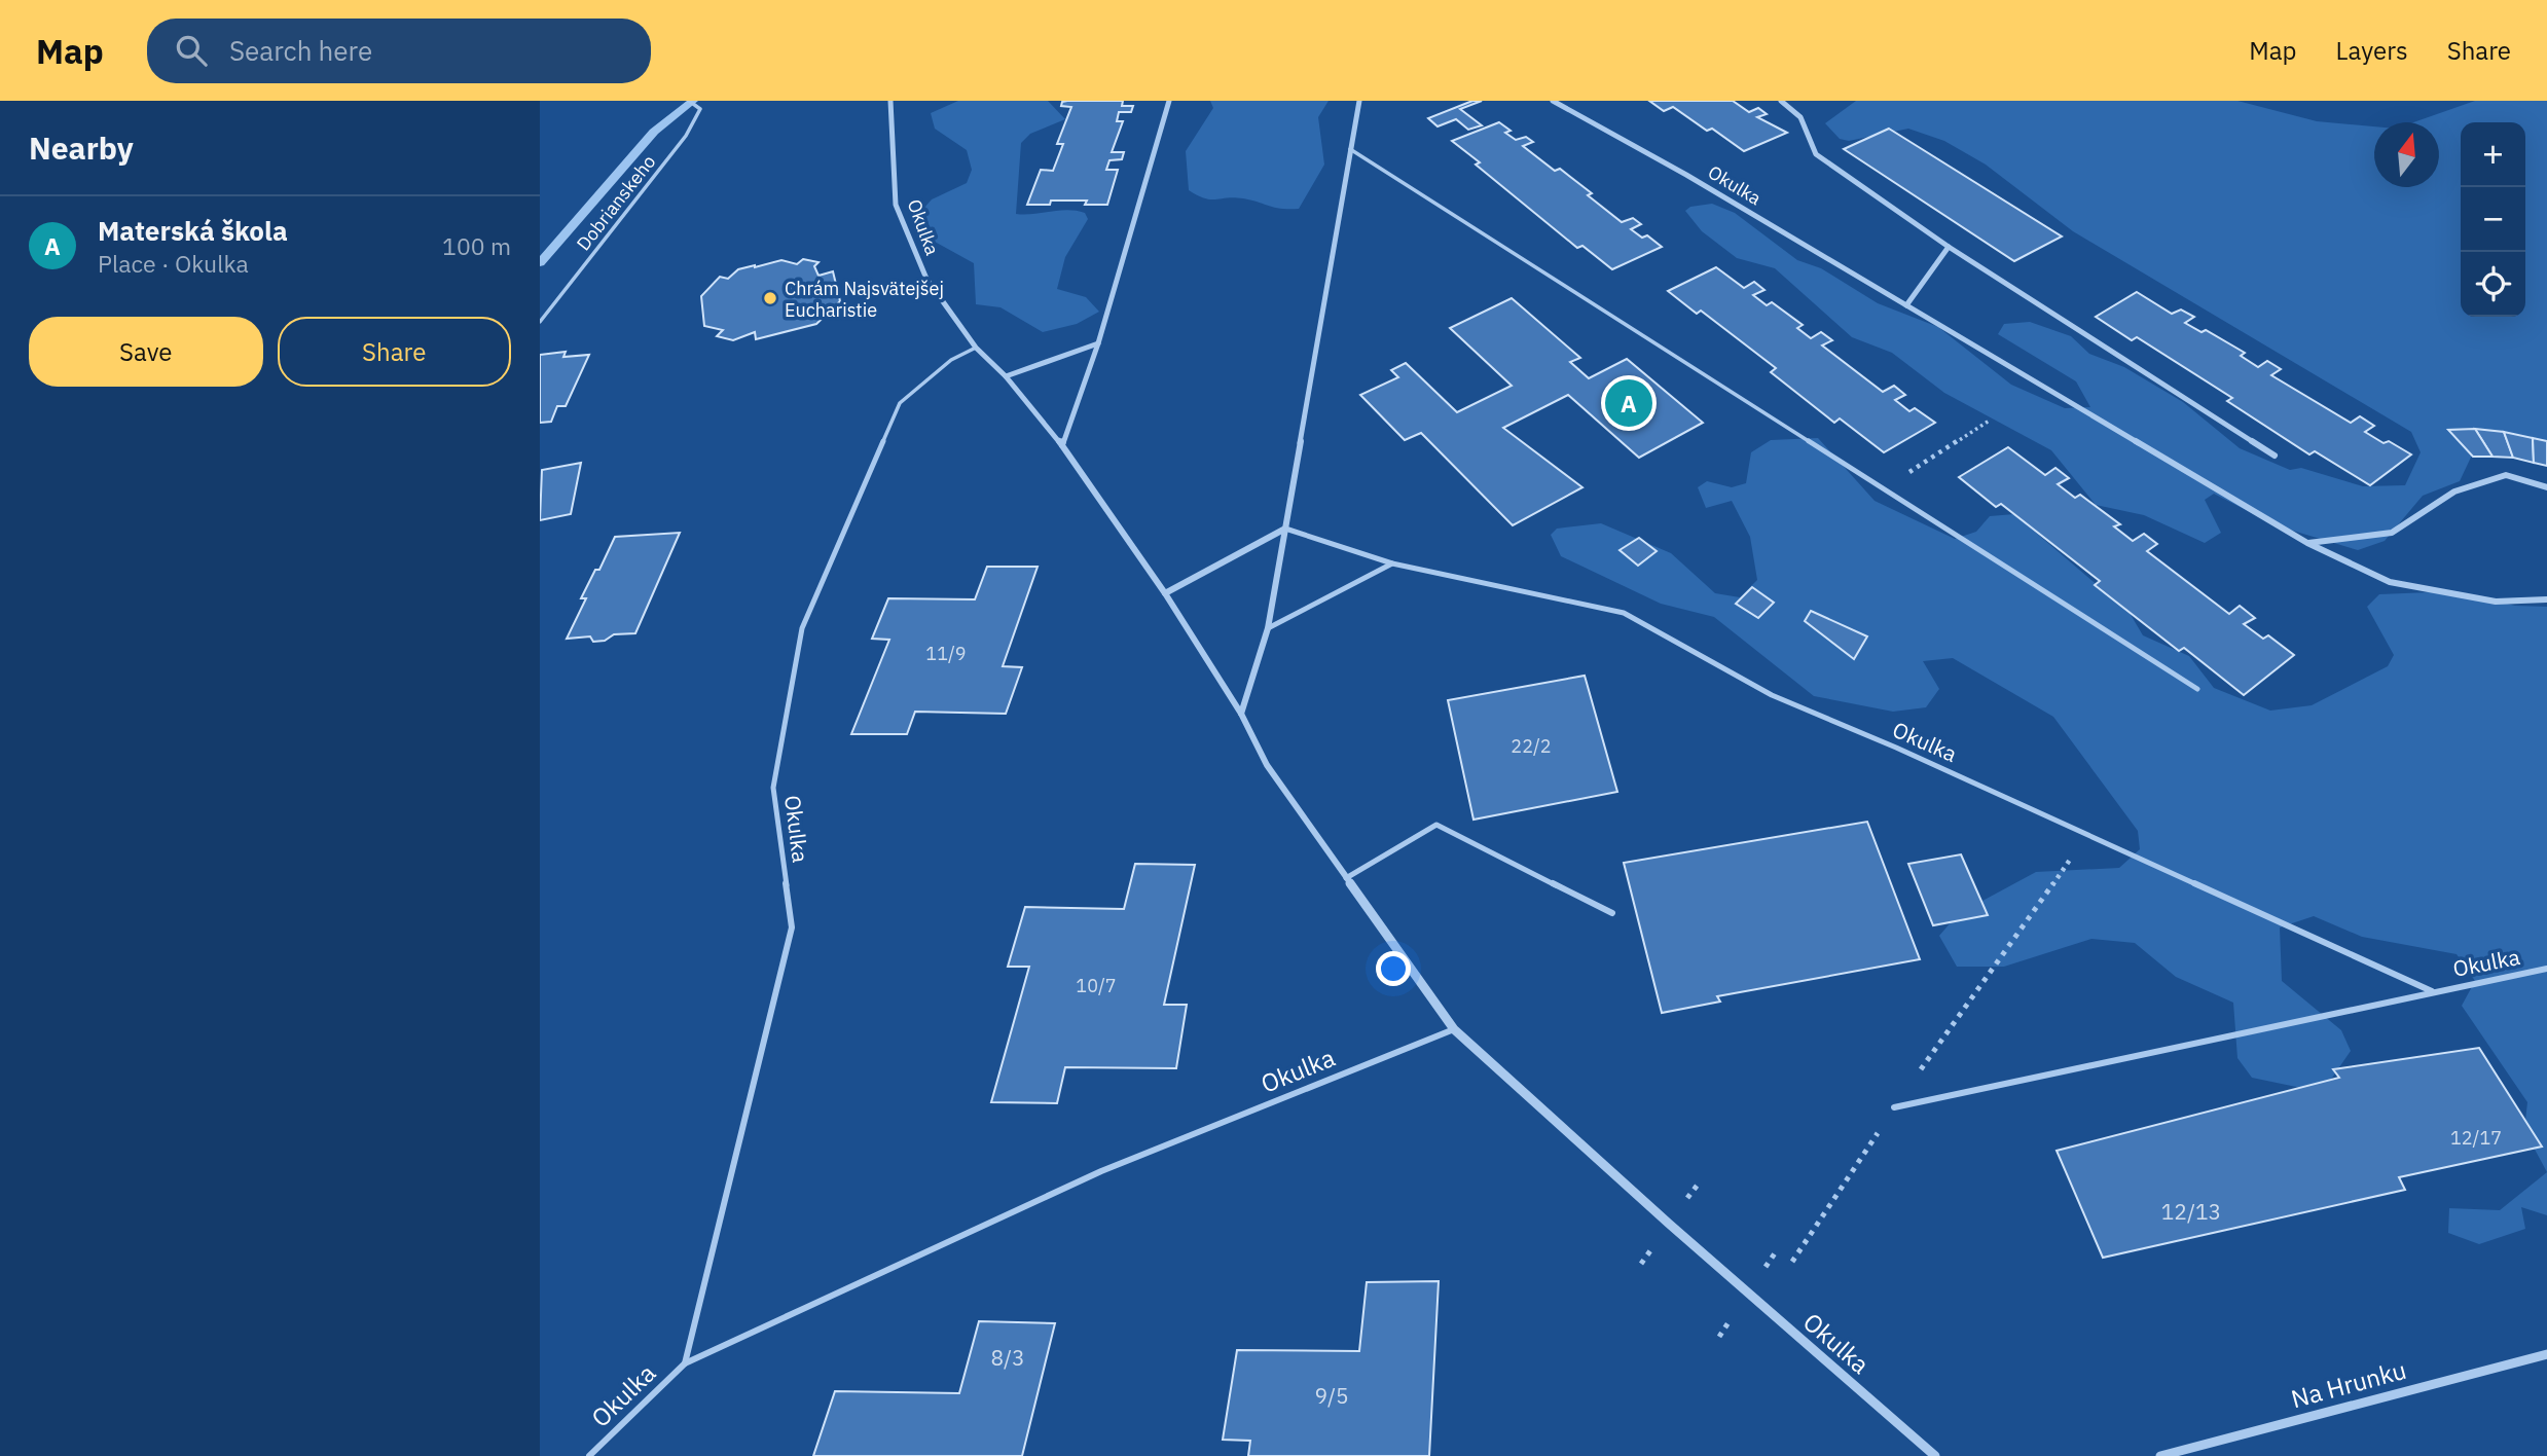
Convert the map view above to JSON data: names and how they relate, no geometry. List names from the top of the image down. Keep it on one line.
{"streets":{"street":["Okulka","Na Hrunku"],"lane":["Dobrianskeho"]},"places":["Chrám Najsvätejšej Eucharistie"],"house_numbers":["11/9","22/2","10/7","12/17","12/13","8/3","9/5"],"north":"top","page":{"header":"Map","search":"Search here","nav":["Map","Layers","Share"],"heading":"Nearby","map_buttons":["+","−"],"list":[{"mark":"A","name":"Materská škola","note":"Place · Okulka","value":"100 m"}],"buttons":["Save","Share"],"pins":"A"}}
